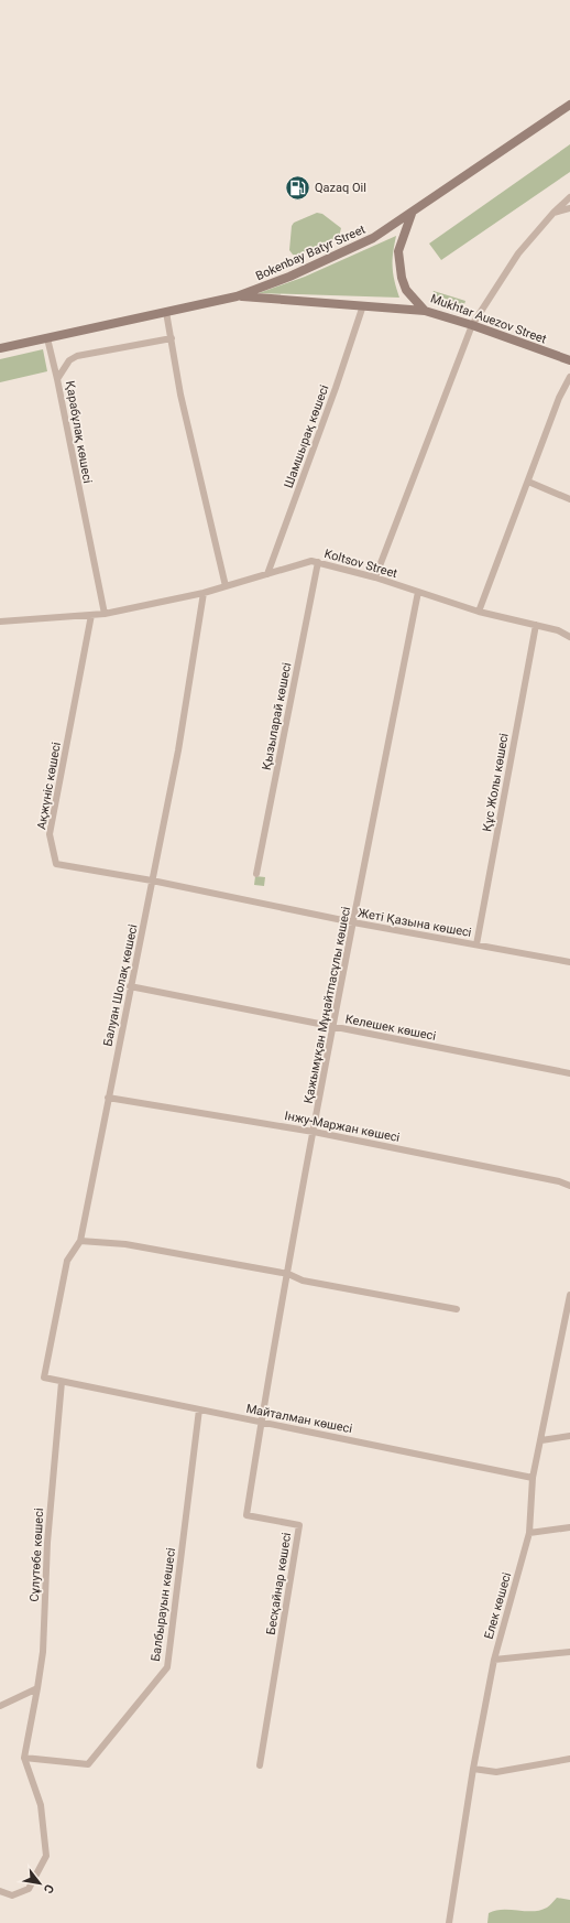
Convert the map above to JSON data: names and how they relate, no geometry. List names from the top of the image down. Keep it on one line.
{"streets":{"main road":["Bokenbay Batyr Street","Mukhtar Auezov Street"],"street":["Қарабұлақ көшесі","Шамшырақ көшесі","Koltsov Street","Қызыларай көшесі","Құс Жолы көшесі","Ақжүніс көшесі","Жеті Қазына көшесі","Балуан Шолақ көшесі","Қажымұқан Мұңайтпасұлы көшесі","Келешек көшесі","Інжу-Маржан көшесі","Майталман көшесі","Сұлутөбе көшесі","Бесқайнар көшесі","Балбырауын көшесі","Елек көшесі"]},"crossings":[["Bokenbay Batyr Street","Mukhtar Auezov Street"],["Қарабұлақ көшесі","Koltsov Street"],["Шамшырақ көшесі","Koltsov Street"],["Koltsov Street","Қызыларай көшесі"],["Koltsov Street","Құс Жолы көшесі"],["Koltsov Street","Ақжүніс көшесі"],["Koltsov Street","Балуан Шолақ көшесі"],["Koltsov Street","Қажымұқан Мұңайтпасұлы көшесі"],["Құс Жолы көшесі","Жеті Қазына көшесі"],["Ақжүніс көшесі","Жеті Қазына көшесі"],["Ақжүніс көшесі","Балуан Шолақ көшесі"],["Жеті Қазына көшесі","Балуан Шолақ көшесі"],["Жеті Қазына көшесі","Қажымұқан Мұңайтпасұлы көшесі"],["Балуан Шолақ көшесі","Келешек көшесі"],["Балуан Шолақ көшесі","Інжу-Маржан көшесі"],["Балуан Шолақ көшесі","Майталман көшесі"],["Қажымұқан Мұңайтпасұлы көшесі","Келешек көшесі"],["Қажымұқан Мұңайтпасұлы көшесі","Інжу-Маржан көшесі"],["Қажымұқан Мұңайтпасұлы көшесі","Майталман көшесі"],["Қажымұқан Мұңайтпасұлы көшесі","Бесқайнар көшесі"],["Майталман көшесі","Сұлутөбе көшесі"],["Майталман көшесі","Бесқайнар көшесі"],["Майталман көшесі","Балбырауын көшесі"],["Майталман көшесі","Елек көшесі"],["Сұлутөбе көшесі","Балбырауын көшесі"]],"places":{"fuel station":["Qazaq Oil"]},"north":"bottom right"}
